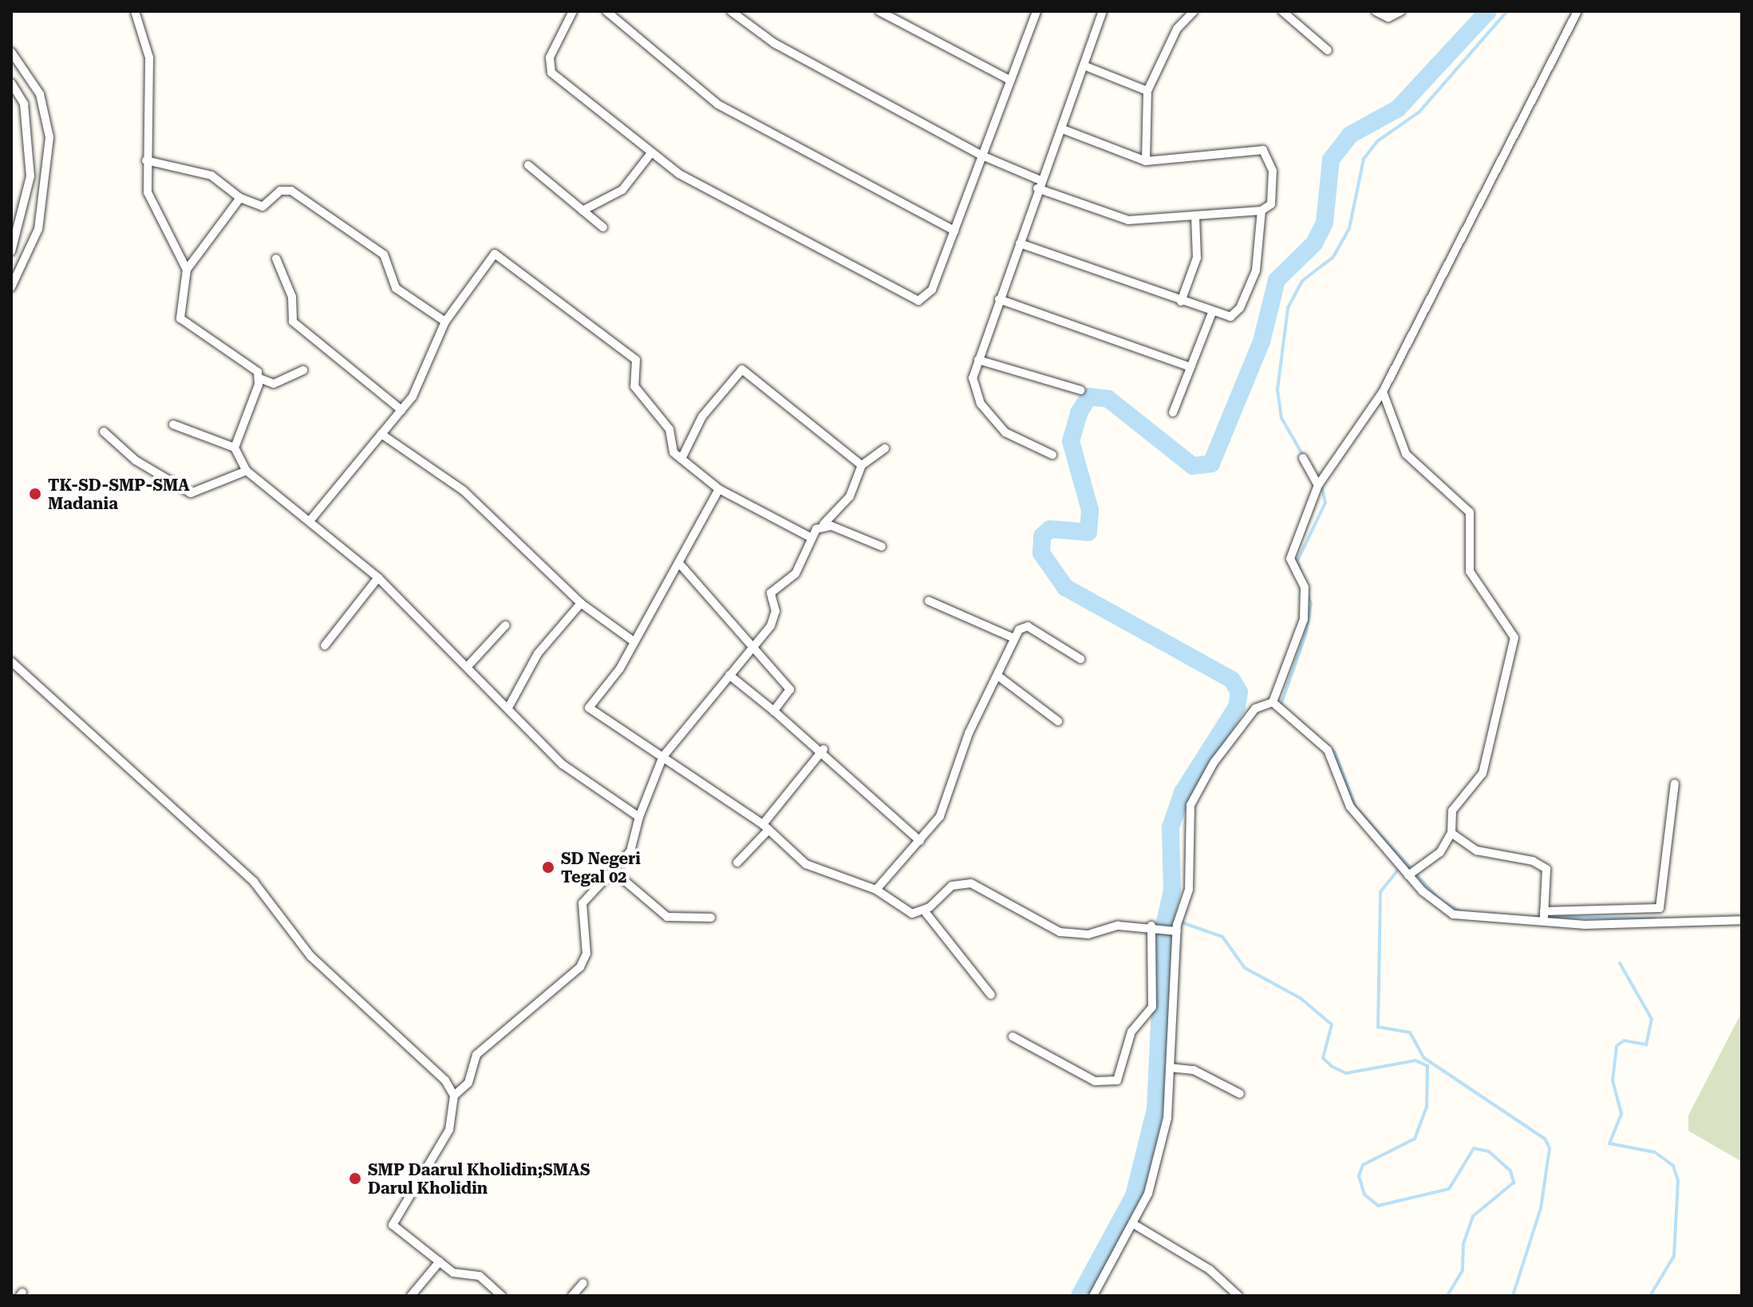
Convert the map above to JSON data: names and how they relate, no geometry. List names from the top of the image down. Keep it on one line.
{"places":["TK-SD-SMP-SMA Madania","SD Negeri Tegal 02","SMP Daarul Kholidin;SMAS Darul Kholidin"]}
